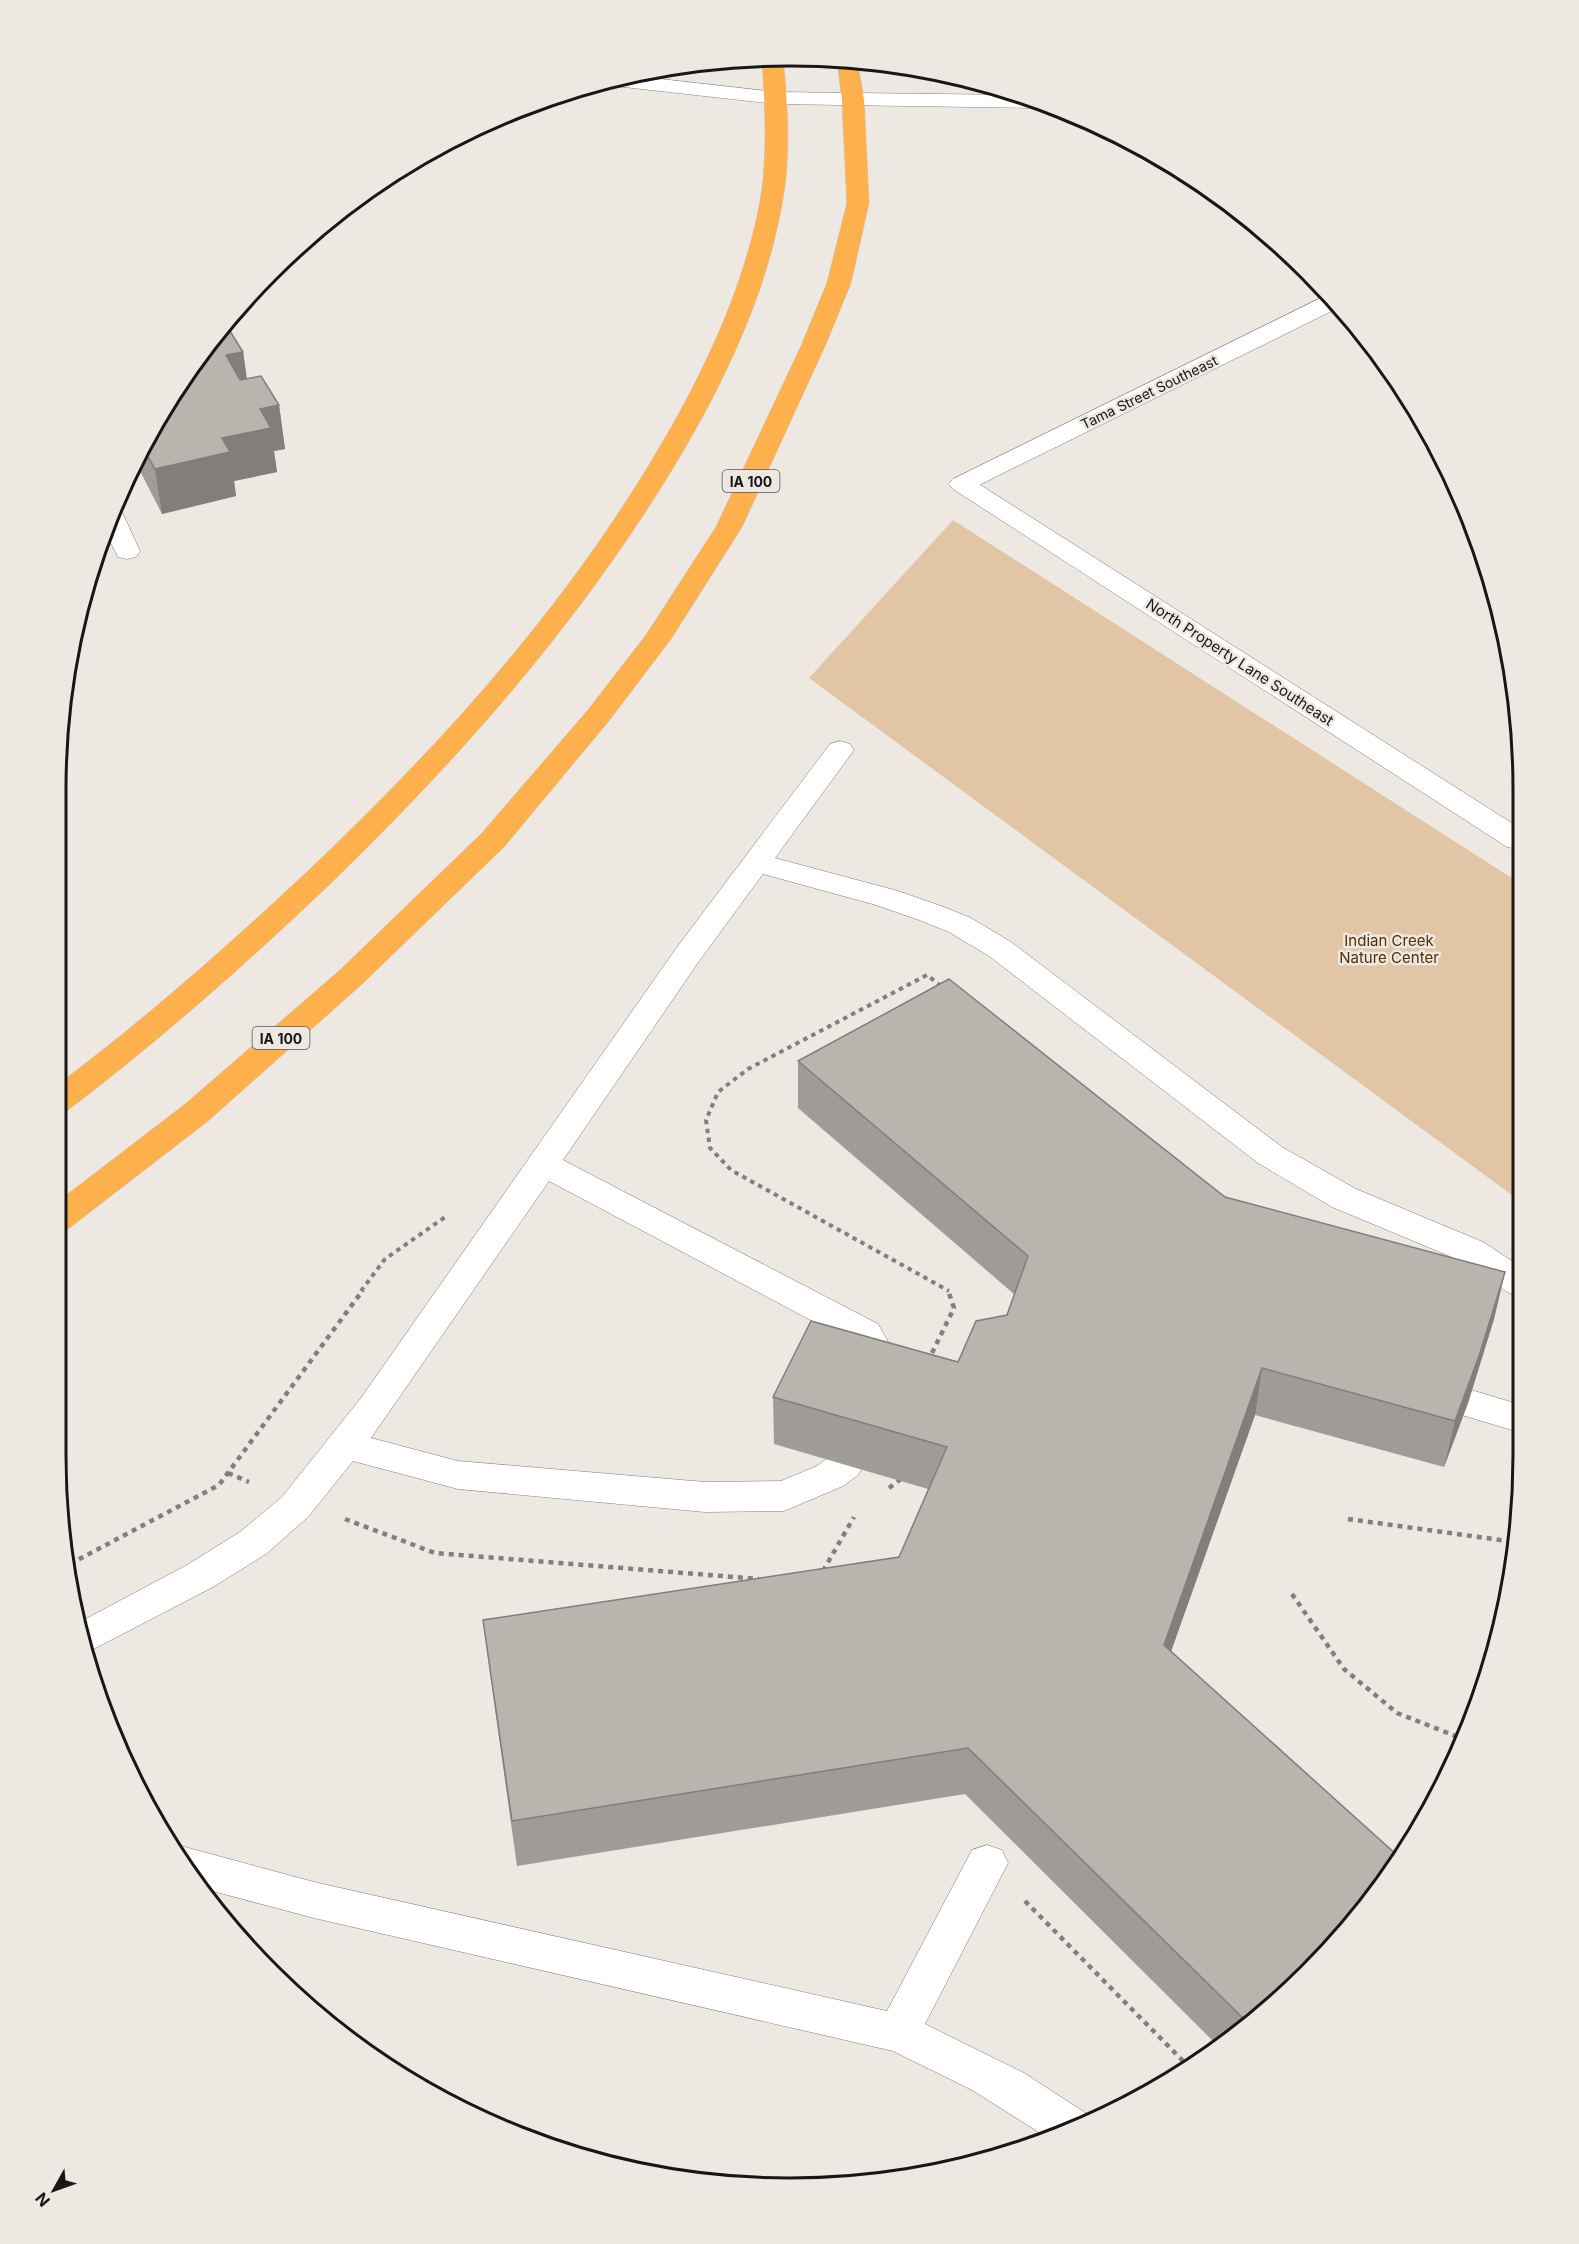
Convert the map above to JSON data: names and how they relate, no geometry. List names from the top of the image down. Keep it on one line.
{"streets":{"highway":["IA 100"],"street":["Tama Street Southeast","North Property Lane Southeast"]},"crossings":[["Tama Street Southeast","North Property Lane Southeast"]],"parks":["Indian Creek Nature Center"],"north":"bottom left"}
